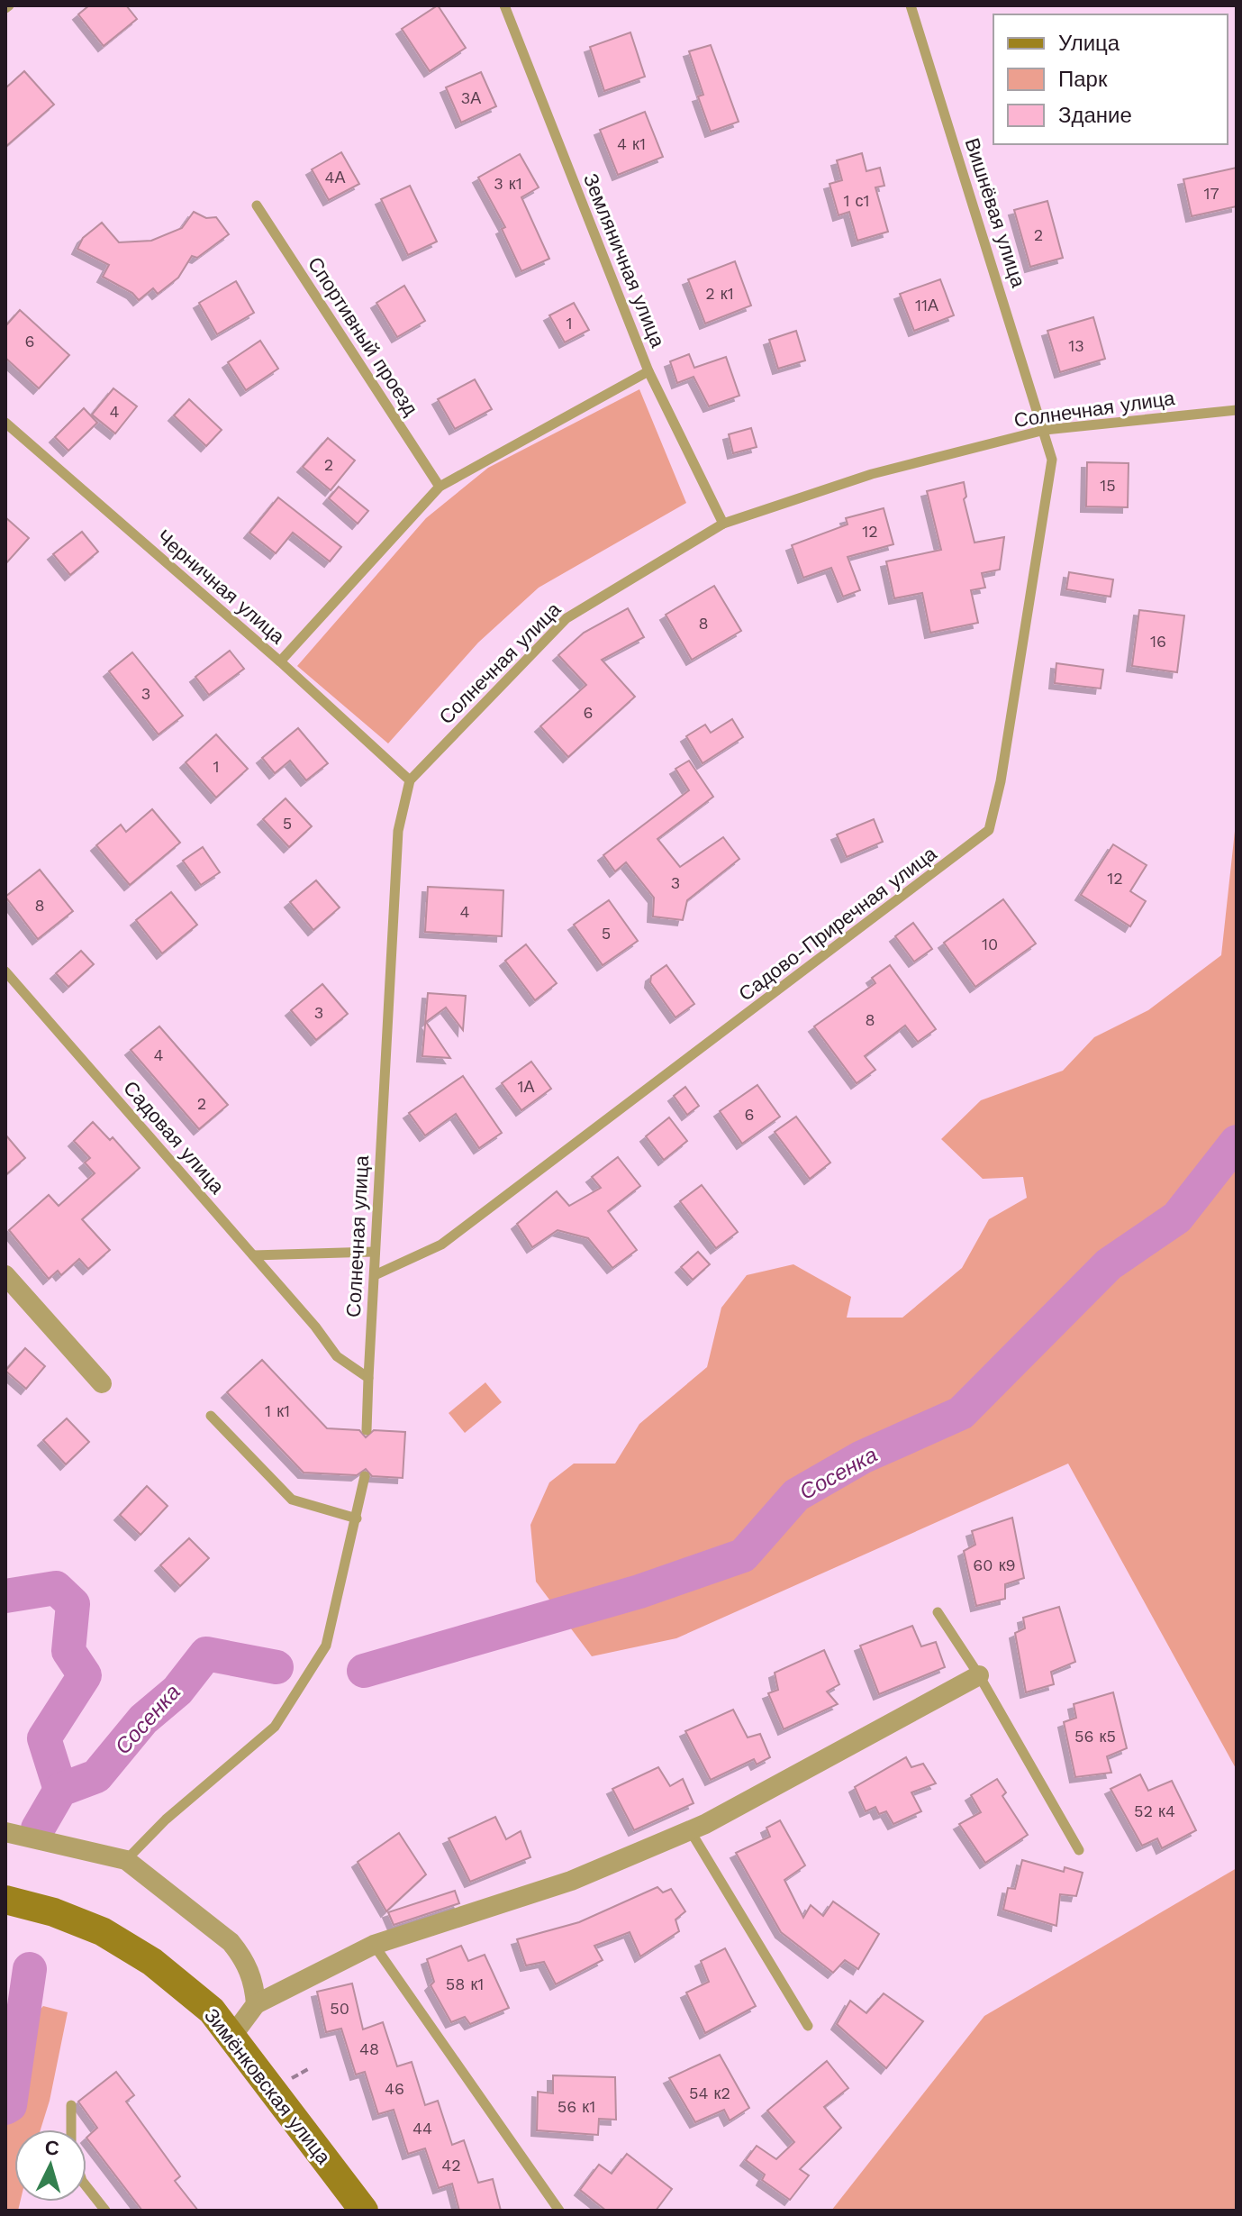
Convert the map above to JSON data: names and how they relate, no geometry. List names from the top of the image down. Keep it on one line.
{"streets":{"main road":["Зимёнковская улица"],"lane":["Вишнёвая улица","Земляничная улица","Спортивный проезд","Солнечная улица","Черничная улица","Садово-Приречная улица","Садовая улица"]},"crossings":[["Вишнёвая улица","Солнечная улица"],["Вишнёвая улица","Садово-Приречная улица"],["Земляничная улица","Солнечная улица"],["Солнечная улица","Черничная улица"],["Солнечная улица","Садово-Приречная улица"],["Солнечная улица","Садовая улица"]],"water":["Сосенка"],"house_numbers":["3А","4 к1","4А","3 к1","17","1 с1","2","2 к1","11А","1","6","13","4","2","15","12","8","16","3","6","1","5","12","3","8","4","5","10","3","8","4","1А","2","6","1 к1","60 к9","56 к5","52 к4","58 к1","50","48","46","54 к2","56 к1","44","42"],"legend":["Улица","Парк","Здание"],"north":"top"}
